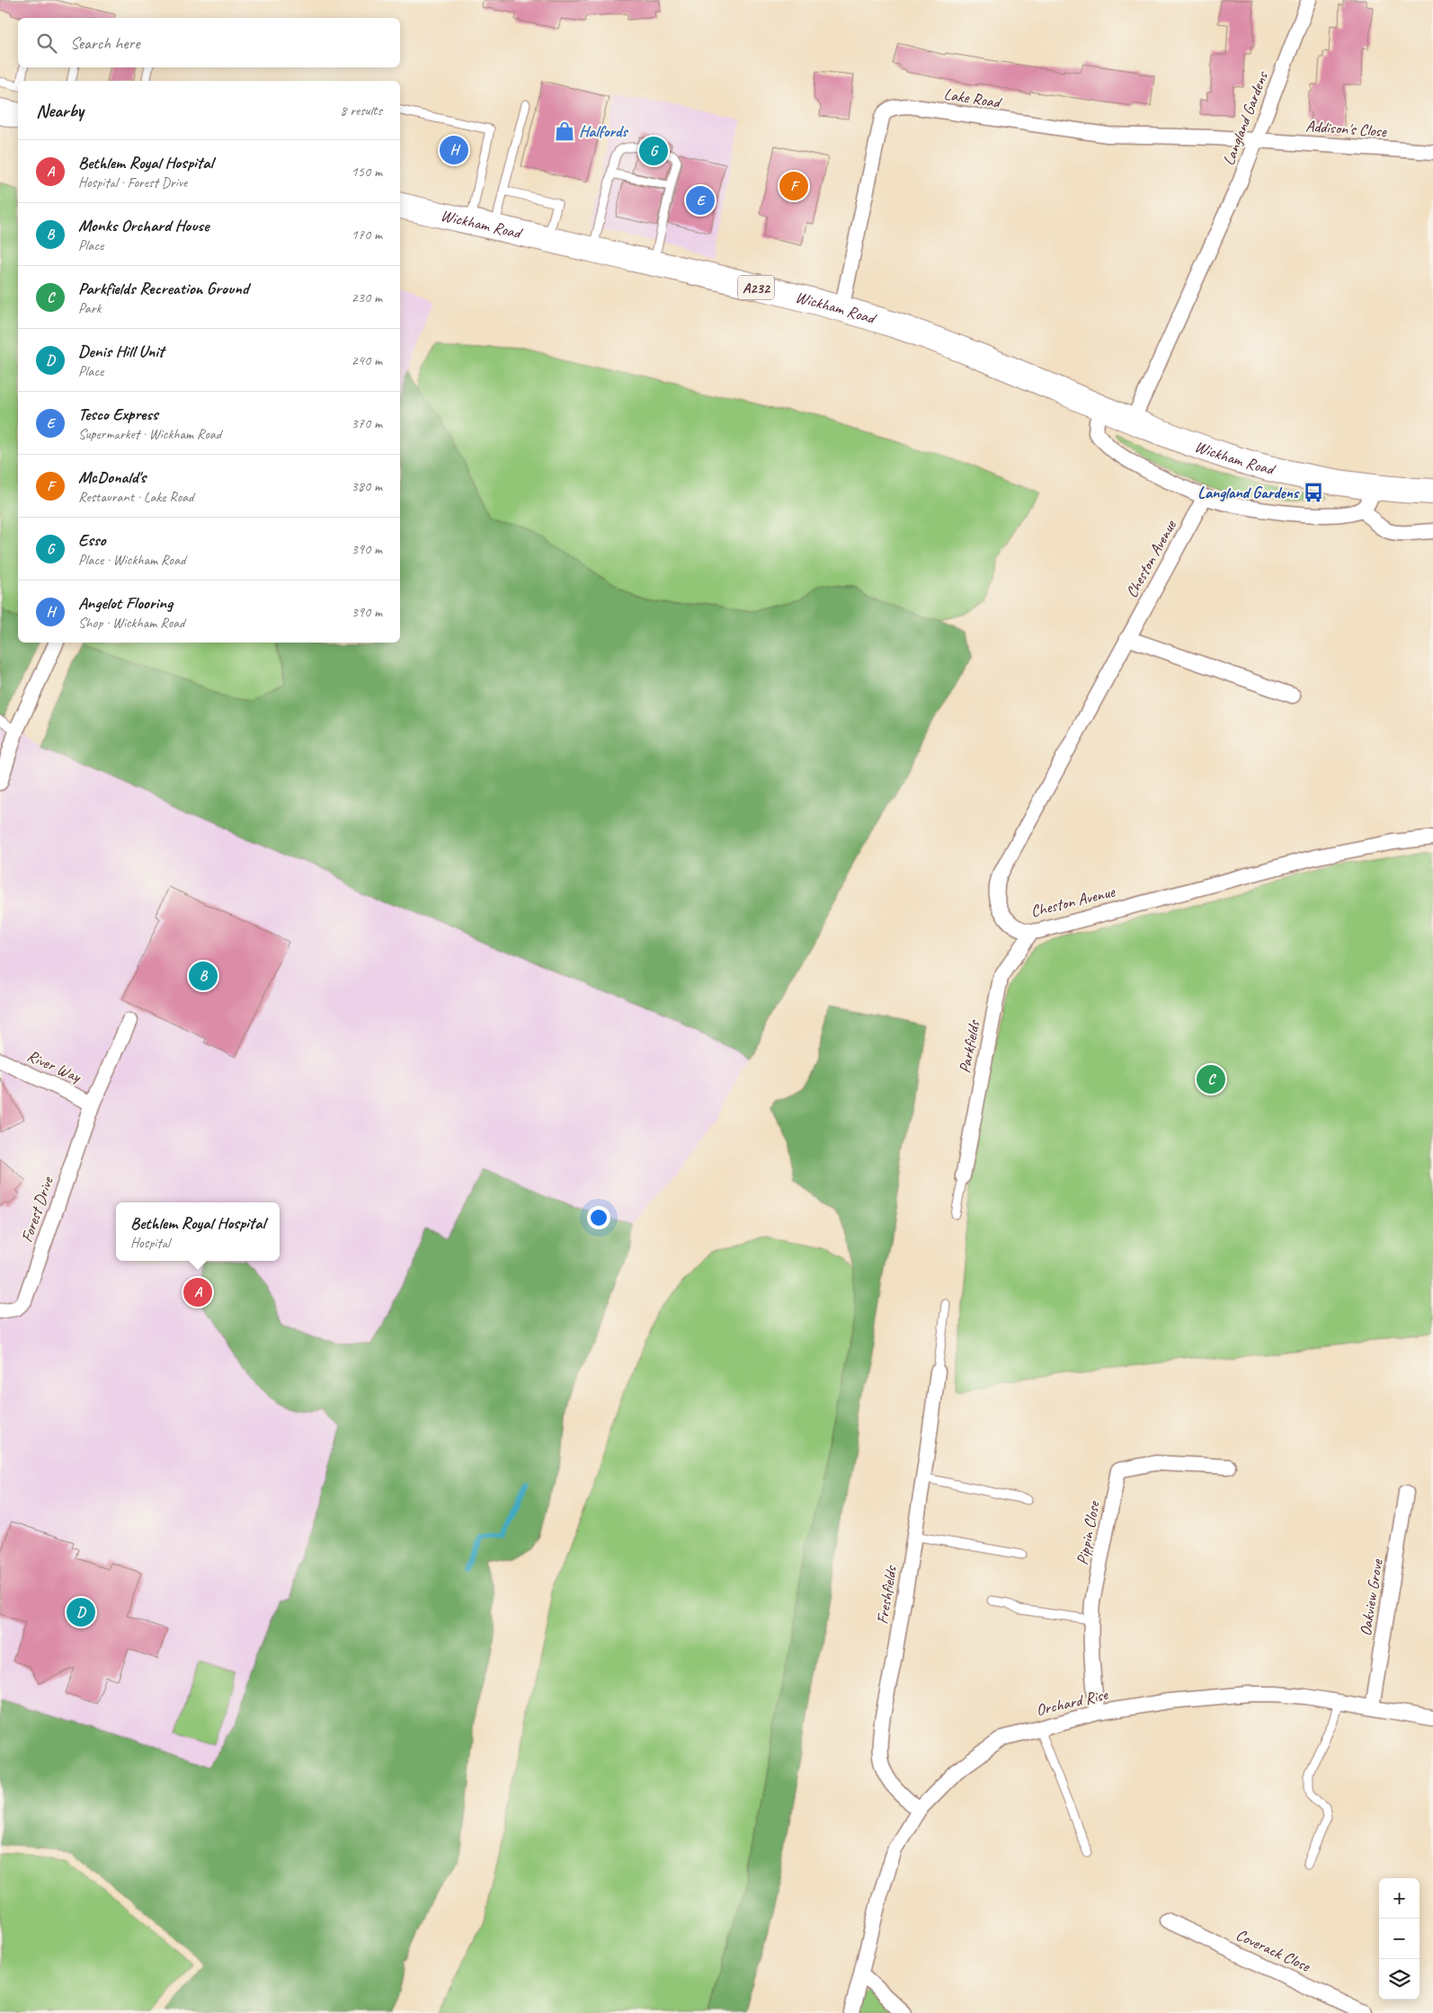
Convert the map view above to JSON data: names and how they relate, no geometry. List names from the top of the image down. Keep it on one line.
{"streets":{"highway":["Wickham Road","A232"],"street":["Lake Road","Langland Gardens","Addison's Close","Cheston Avenue","Parkfields","River Way","Forest Drive","Pippin Close","Freshfields","Oakview Grove","Orchard Rise","Coverack Close"]},"crossings":[["Lake Road","Langland Gardens"],["Lake Road","Addison's Close"],["Lake Road","Wickham Road"],["Langland Gardens","Addison's Close"],["Langland Gardens","Wickham Road"],["Wickham Road","Cheston Avenue"],["Cheston Avenue","Parkfields"],["River Way","Forest Drive"],["Pippin Close","Orchard Rise"],["Freshfields","Orchard Rise"],["Oakview Grove","Orchard Rise"]],"places":{"shop":["Halfords"],"bus stop":["Langland Gardens"]},"page":{"search":"Search here","heading":["Nearby","8 results"],"pins":["H","G","F","E","B","C","A","D"],"list":[{"mark":"A","name":"Bethlem Royal Hospital","note":"Hospital · Forest Drive","value":"150 m"},{"mark":"B","name":"Monks Orchard House","note":"Place","value":"170 m"},{"mark":"C","name":"Parkfields Recreation Ground","note":"Park","value":"230 m"},{"mark":"D","name":"Denis Hill Unit","note":"Place","value":"240 m"},{"mark":"E","name":"Tesco Express","note":"Supermarket · Wickham Road","value":"370 m"},{"mark":"F","name":"McDonald's","note":"Restaurant · Lake Road","value":"380 m"},{"mark":"G","name":"Esso","note":"Place · Wickham Road","value":"390 m"},{"mark":"H","name":"Angelot Flooring","note":"Shop · Wickham Road","value":"390 m"}],"popup":["Bethlem Royal Hospital","Hospital"],"map_buttons":["+","−"]}}
